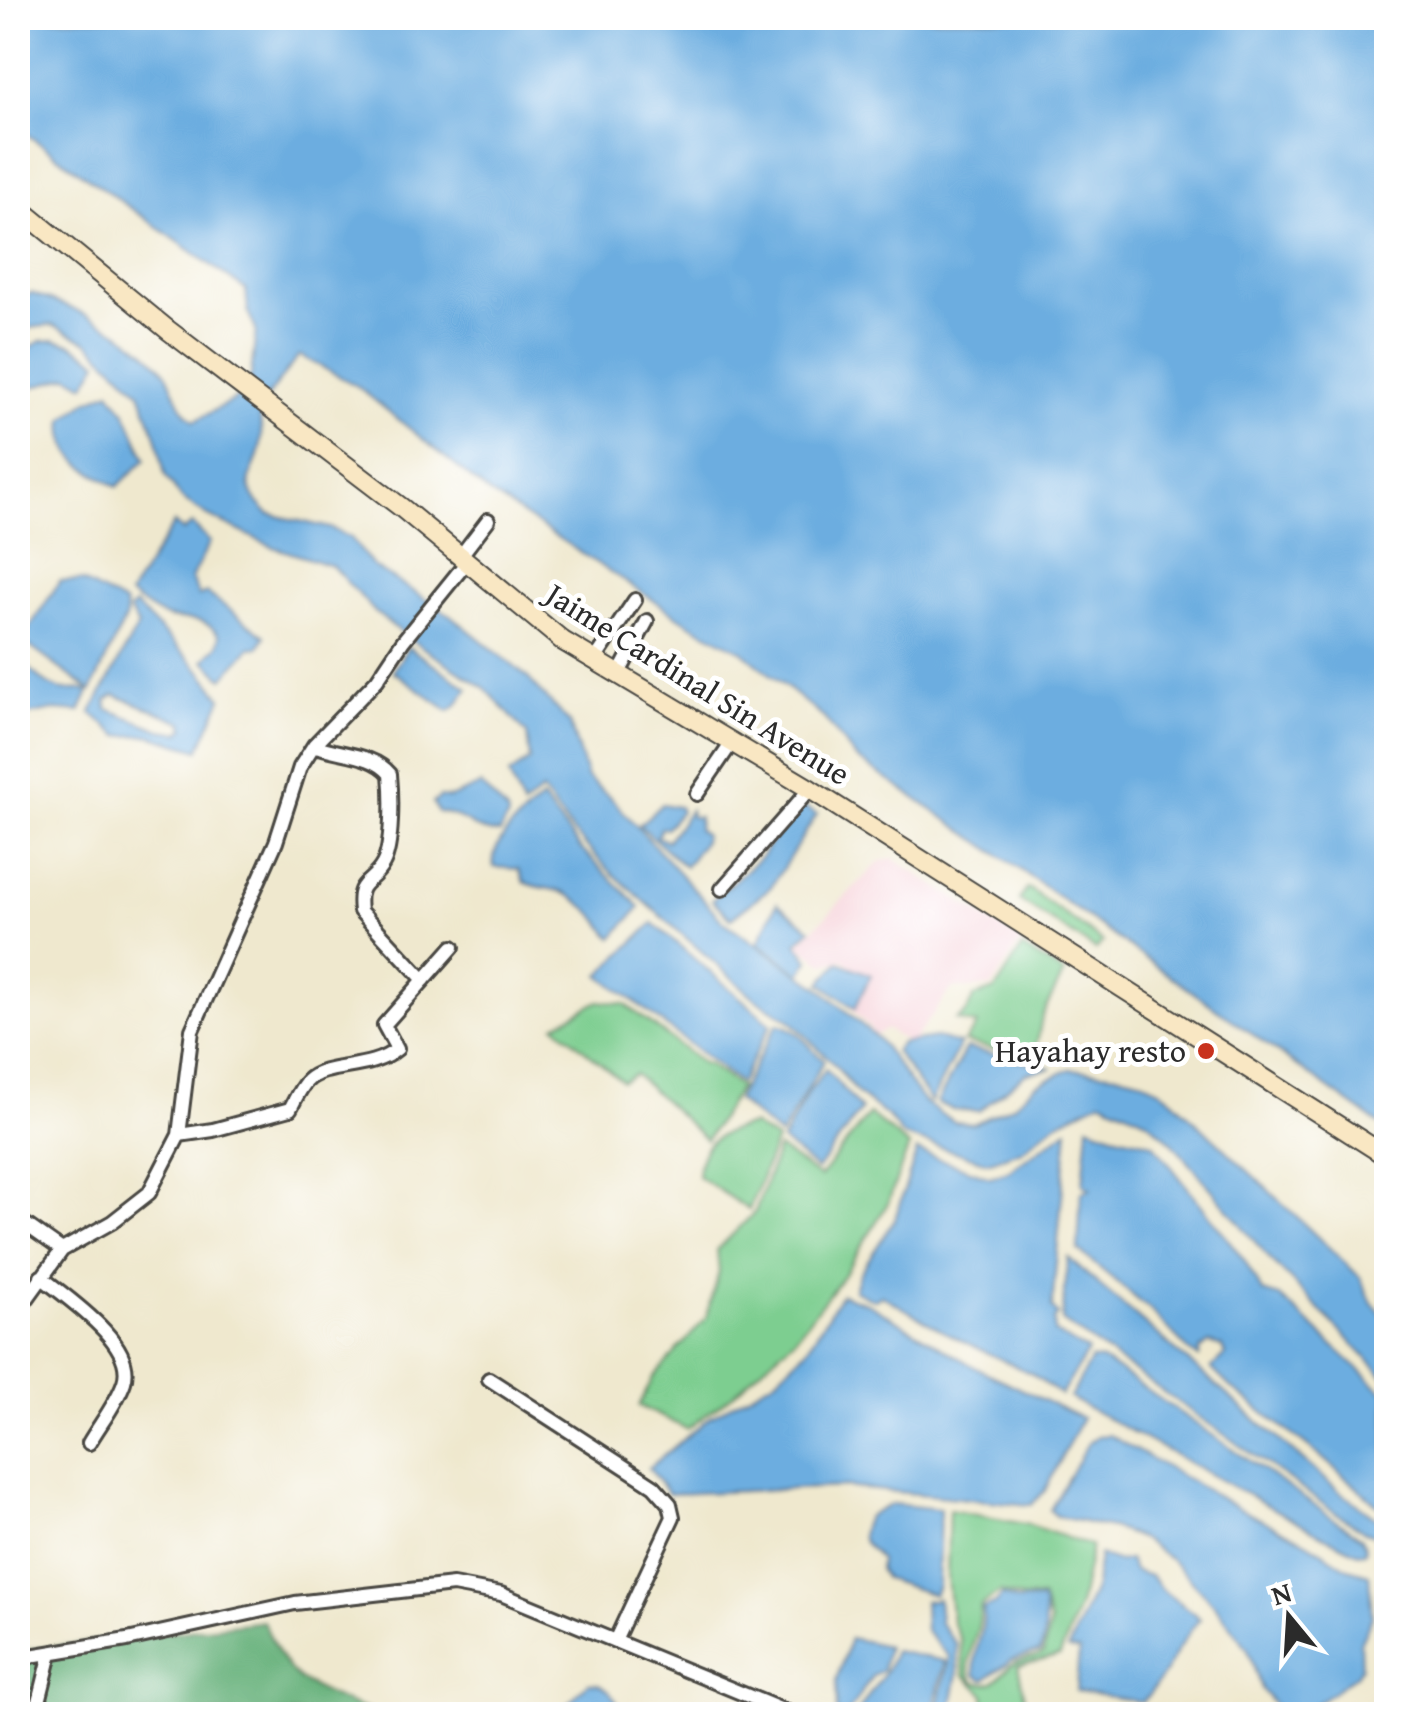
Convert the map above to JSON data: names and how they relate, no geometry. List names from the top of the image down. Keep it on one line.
{"streets":{"main road":["Jaime Cardinal Sin Avenue"]},"places":["Hayahay resto"],"north":"top"}
